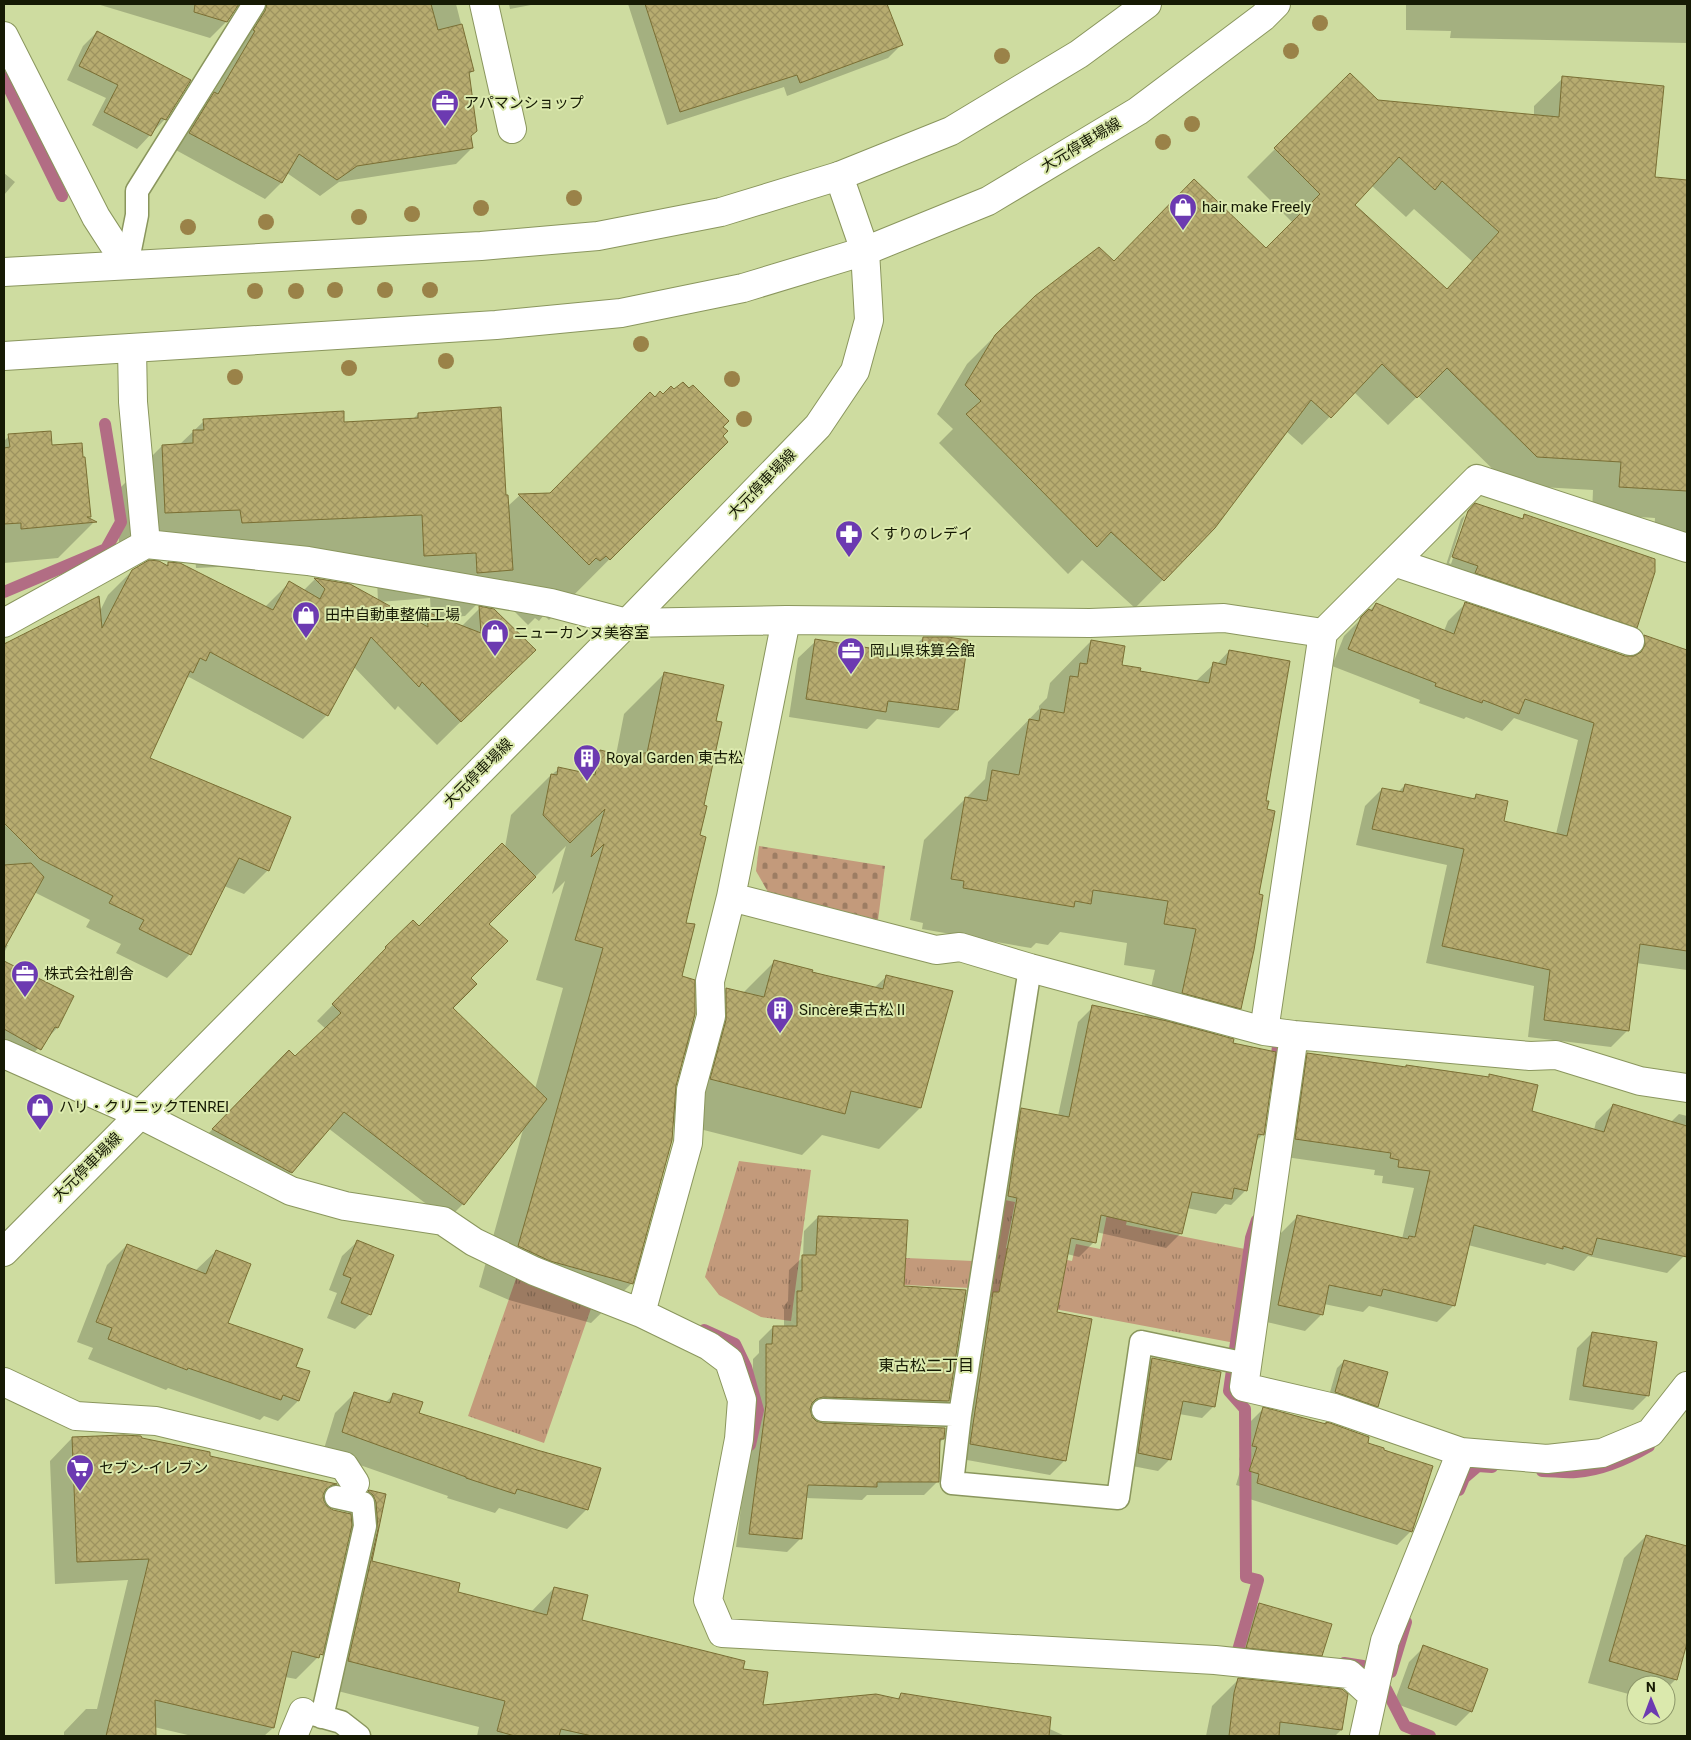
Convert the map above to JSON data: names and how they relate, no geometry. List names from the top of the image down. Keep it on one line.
{"streets":{"street":["大元停車場線"]},"districts":["東古松二丁目"],"places":{"office":["アパマンショップ","岡山県珠算会館","株式会社創舎"],"shop":["hair make Freely","田中自動車整備工場","ニューカンヌ美容室","ハリ・クリニックTENREI"],"pharmacy":["くすりのレデイ"],"building":["Royal Garden 東古松","Sincère東古松Ⅱ"],"supermarket":["セブン-イレブン"]},"north":"top"}
